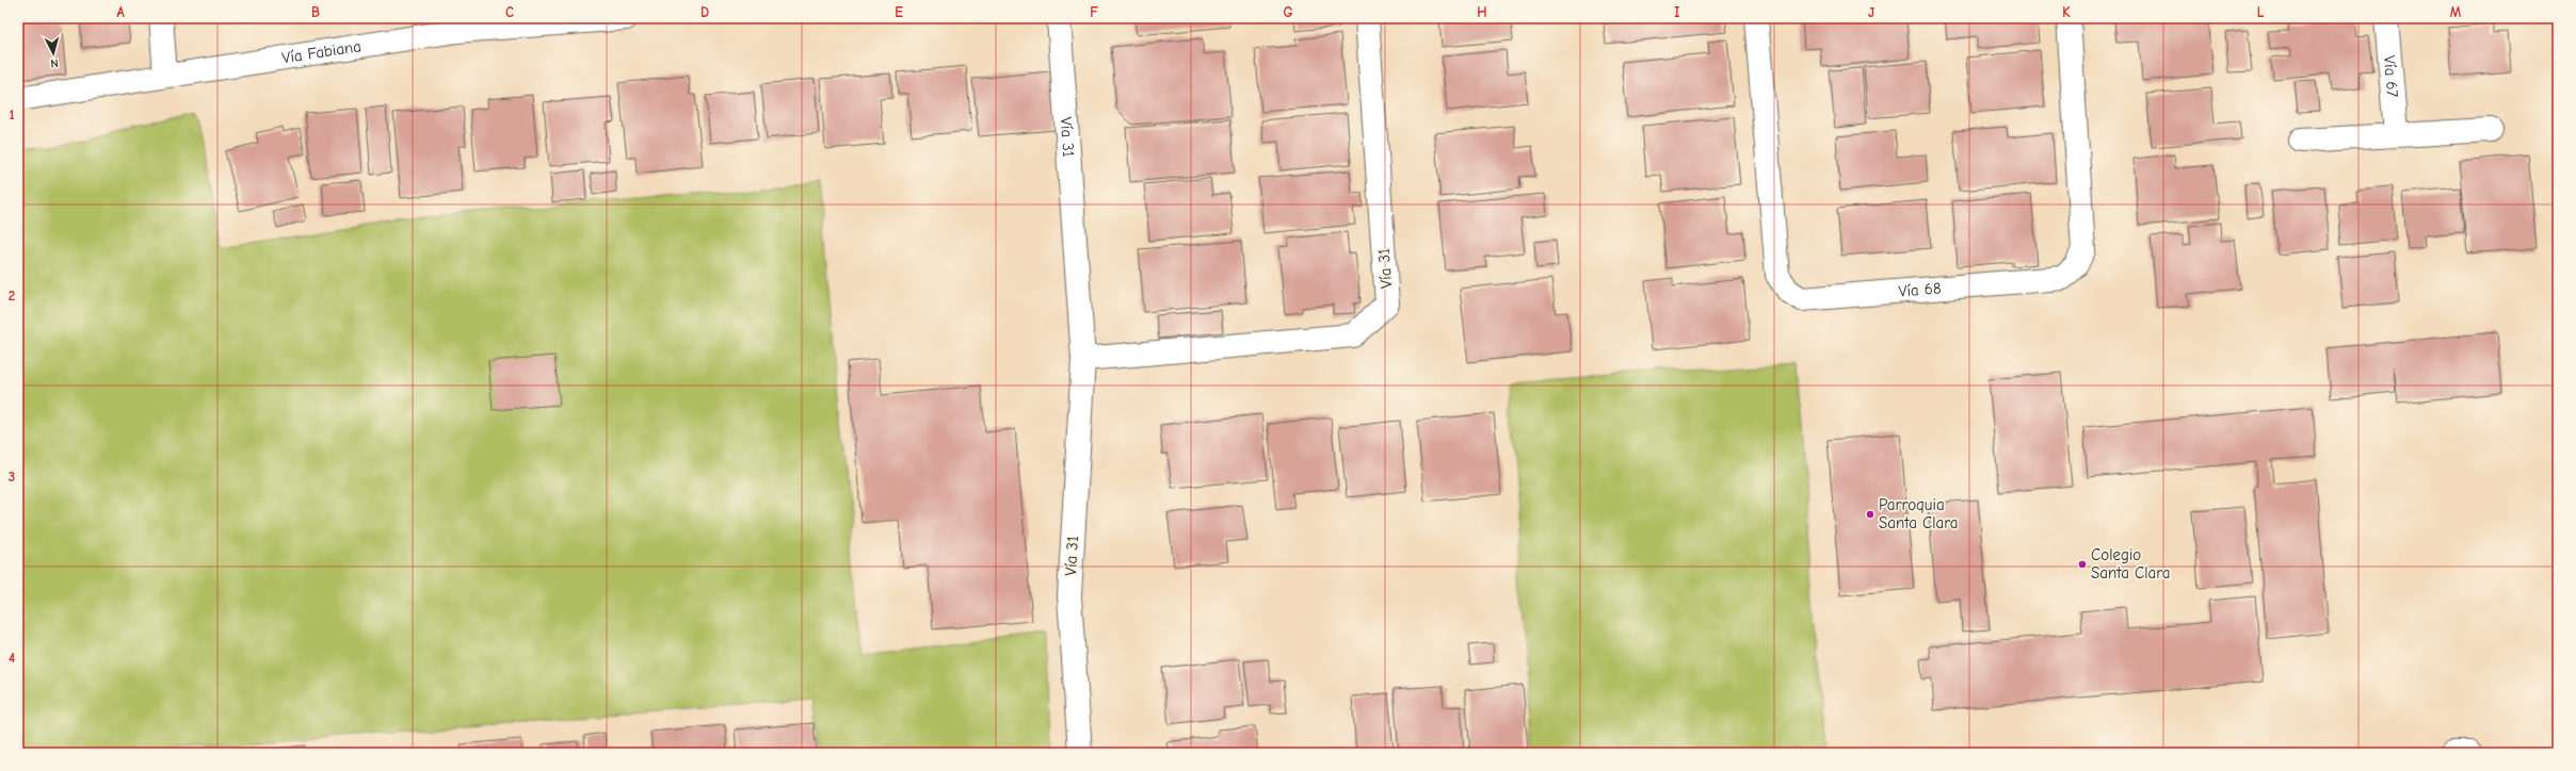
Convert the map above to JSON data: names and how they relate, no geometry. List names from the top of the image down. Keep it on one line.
{"streets":{"street":["Vía Fabiana","Vía 67","Vía 31","Vía 68"]},"places":["Parroquia Santa Clara","Colegio Santa Clara"],"north":"bottom","grid":{"columns":["A","B","C","D","E","F","G","H","I","J","K","L","M"],"rows":["1","2","3","4"]}}
